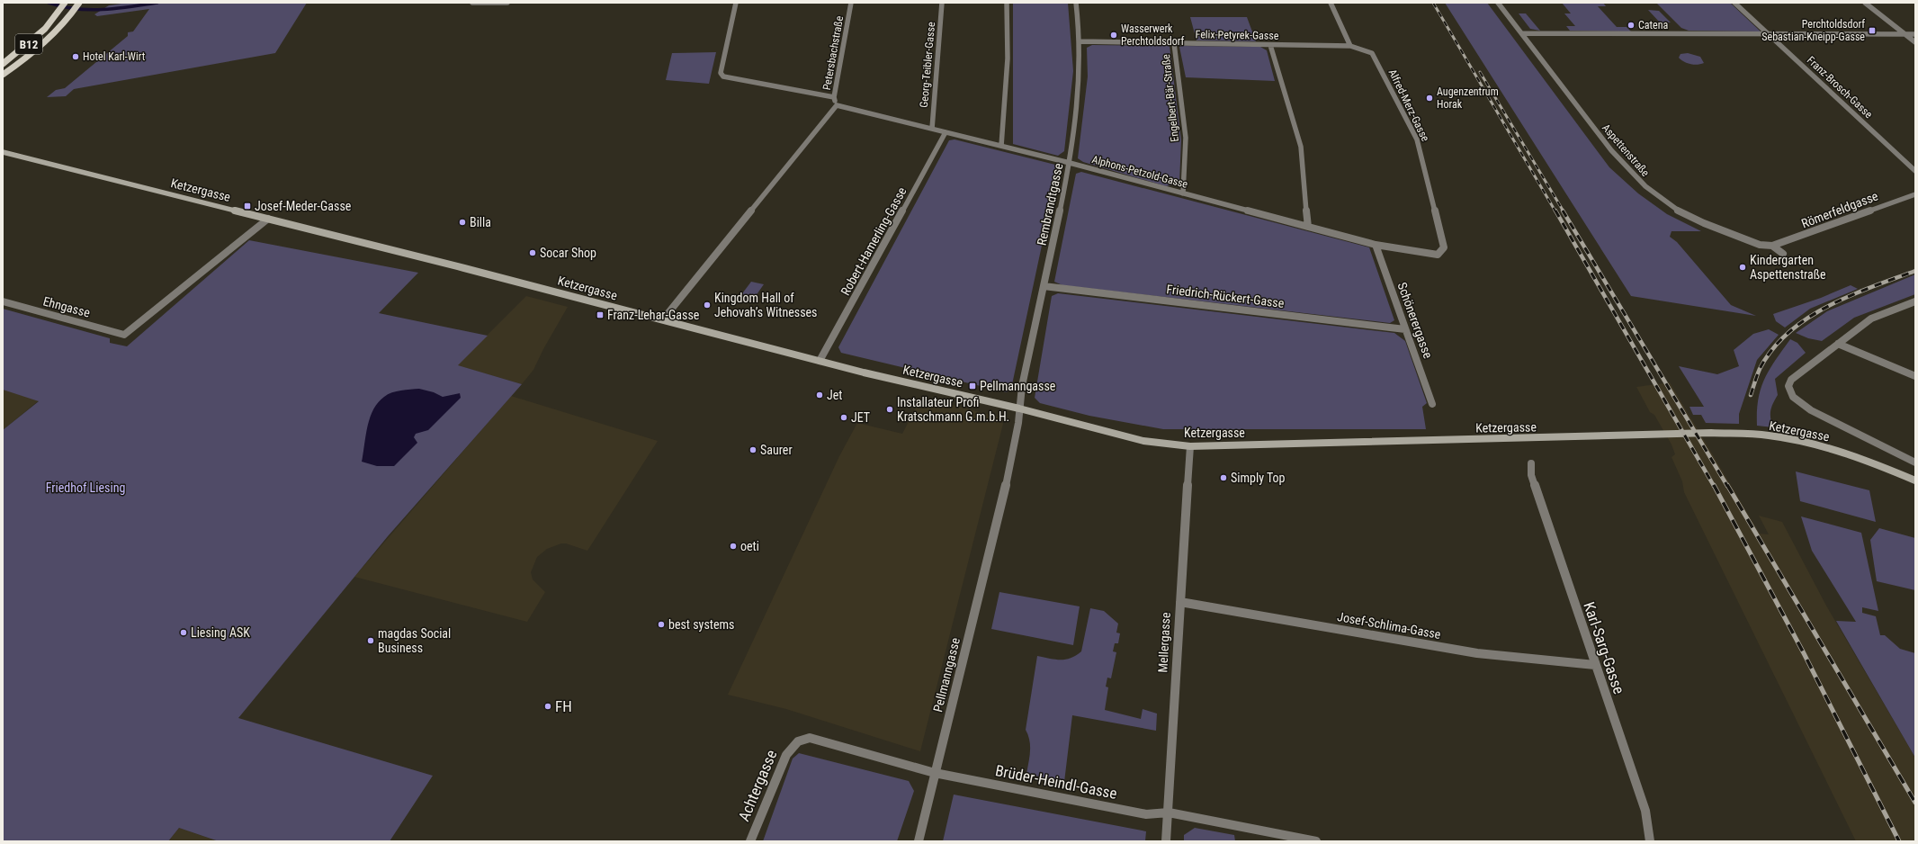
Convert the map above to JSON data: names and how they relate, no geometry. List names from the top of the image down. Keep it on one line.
{"streets":{"main road":["B12","Ketzergasse"],"street":["Felix-Petyrek-Gasse","Petersbachstraße","Georg-Teibler-Gasse","Franz-Brosch-Gasse","Engelbert-Bär-Straße","Alfred-Merz-Gasse","Aspettenstraße","Alphons-Petzold-Gasse","Rembrandtgasse","Römerfeldgasse","Robert-Hamerling-Gasse","Friedrich-Rückert-Gasse","Ehngasse","Schönerergasse","Josef-Schlima-Gasse","Mellergasse","Karl-Sarg-Gasse","Pellmanngasse","Brüder-Heindl-Gasse","Achtergasse"]},"crossings":[["Felix-Petyrek-Gasse","Engelbert-Bär-Straße"],["Felix-Petyrek-Gasse","Alfred-Merz-Gasse"],["Felix-Petyrek-Gasse","Rembrandtgasse"],["Petersbachstraße","Alphons-Petzold-Gasse"],["Georg-Teibler-Gasse","Alphons-Petzold-Gasse"],["Engelbert-Bär-Straße","Alphons-Petzold-Gasse"],["Alfred-Merz-Gasse","Alphons-Petzold-Gasse"],["Aspettenstraße","Römerfeldgasse"],["Alphons-Petzold-Gasse","Rembrandtgasse"],["Alphons-Petzold-Gasse","Robert-Hamerling-Gasse"],["Alphons-Petzold-Gasse","Schönerergasse"],["Ketzergasse","Rembrandtgasse"],["Ketzergasse","Robert-Hamerling-Gasse"],["Ketzergasse","Ehngasse"],["Ketzergasse","Mellergasse"],["Ketzergasse","Pellmanngasse"],["Rembrandtgasse","Friedrich-Rückert-Gasse"],["Rembrandtgasse","Pellmanngasse"],["Friedrich-Rückert-Gasse","Schönerergasse"],["Josef-Schlima-Gasse","Mellergasse"],["Josef-Schlima-Gasse","Karl-Sarg-Gasse"],["Mellergasse","Brüder-Heindl-Gasse"],["Pellmanngasse","Brüder-Heindl-Gasse"],["Brüder-Heindl-Gasse","Achtergasse"]],"parks":["Friedhof Liesing"],"places":{"other":["Catena","Wasserwerk Perchtoldsdorf","Hotel Karl-Wirt","Augenzentrum Horak","Billa","Socar Shop","Kindergarten Aspettenstraße","Kingdom Hall of Jehovah’s Witnesses","Jet","Installateur Profi Kratschmann G.m.b.H.","JET","Saurer","Simply Top","oeti","best systems","Liesing ASK","magdas Social Business","FH"],"transit":["Perchtoldsdorf Sebastian-Kneipp-Gasse","Josef-Meder-Gasse","Franz-Lehar-Gasse","Pellmanngasse"]}}
